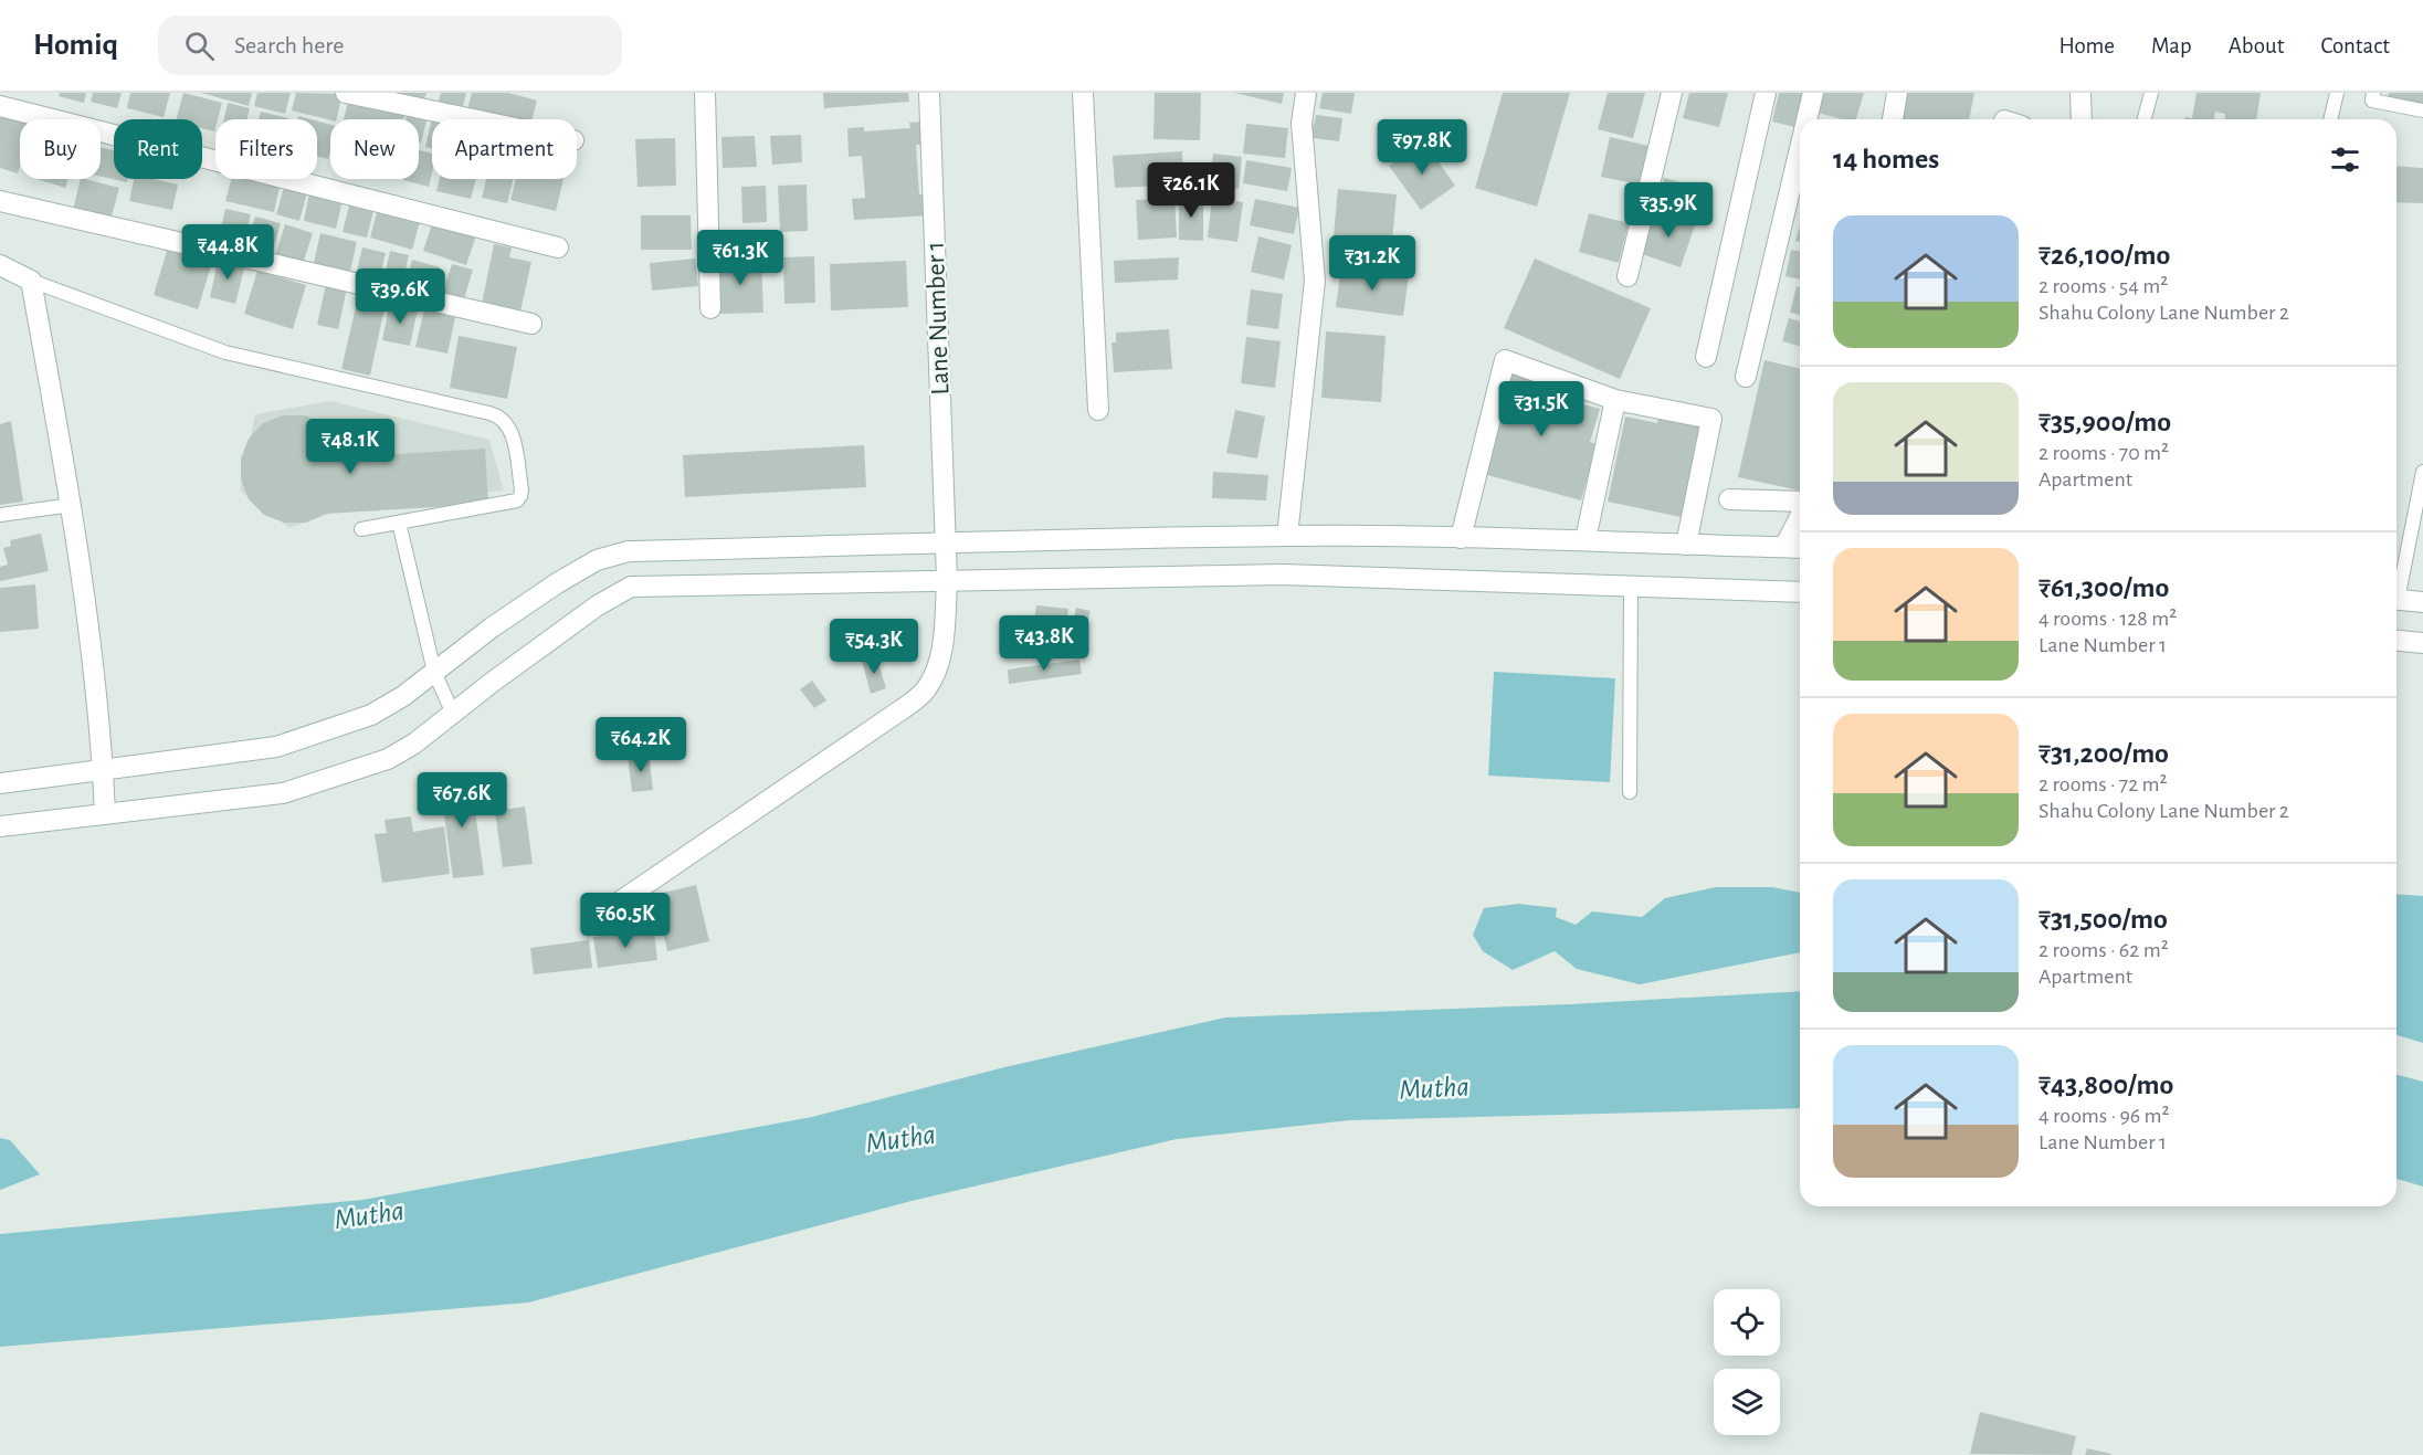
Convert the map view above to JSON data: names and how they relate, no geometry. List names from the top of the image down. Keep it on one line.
{"streets":{"street":["Lane Number 1"]},"water":["Mutha"],"page":{"header":"Homiq","search":"Search here","nav":["Home","Map","About","Contact"],"price":["₹97.8K","₹26.1K","₹35.9K","₹44.8K","₹61.3K","₹31.2K","₹39.6K","₹31.5K","₹48.1K","₹43.8K","₹54.3K","₹64.2K","₹67.6K","₹60.5K"],"chip":["Buy","Rent","Filters","New","Apartment"],"heading":"14 homes","list":[{"name":"₹26,100/mo","note":"2 rooms · 54 m² · Shahu Colony Lane Number 2"},{"name":"₹35,900/mo","note":"2 rooms · 70 m² · Apartment"},{"name":"₹61,300/mo","note":"4 rooms · 128 m² · Lane Number 1"},{"name":"₹31,200/mo","note":"2 rooms · 72 m² · Shahu Colony Lane Number 2"},{"name":"₹31,500/mo","note":"2 rooms · 62 m² · Apartment"},{"name":"₹43,800/mo","note":"4 rooms · 96 m² · Lane Number 1"}]}}
